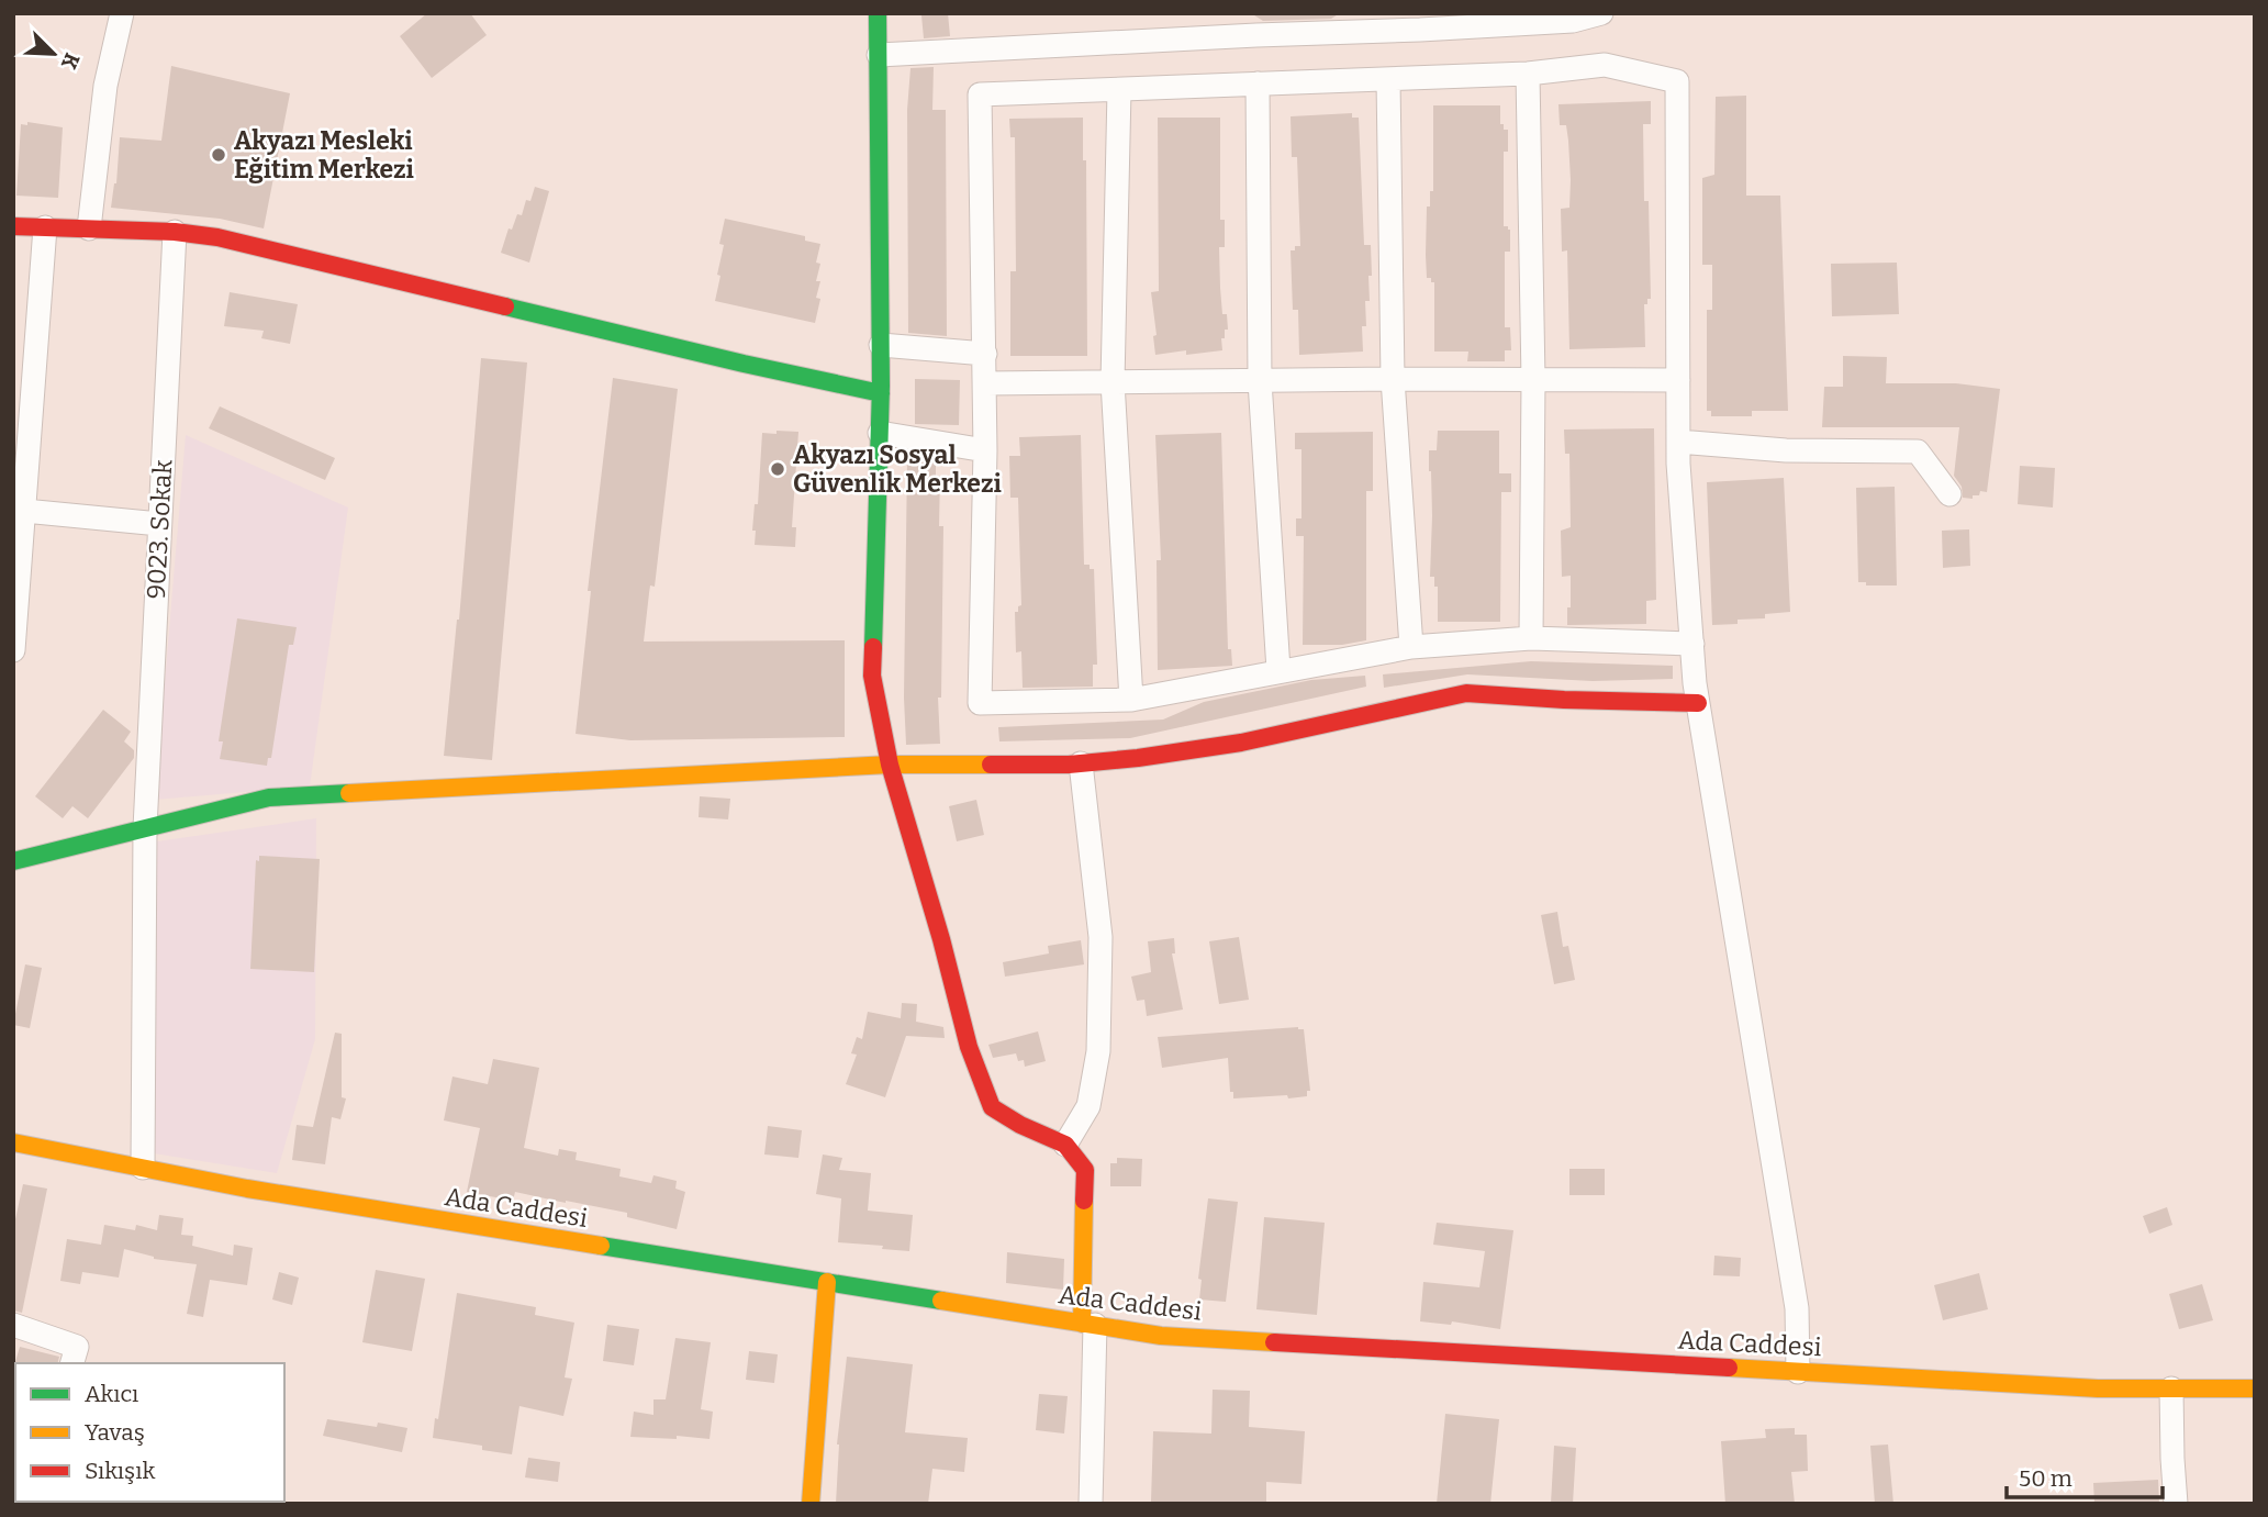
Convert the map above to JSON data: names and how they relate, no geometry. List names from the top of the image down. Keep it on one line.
{"streets":{"main road":["Ada Caddesi"],"street":["9023. Sokak"]},"crossings":[["9023. Sokak","Ada Caddesi"]],"places":["Akyazı Mesleki Eğitim Merkezi","Akyazı Sosyal Güvenlik Merkezi"],"legend":["Akıcı","Yavaş","Sıkışık"],"scale_bar":"50 m","north":"bottom right"}
